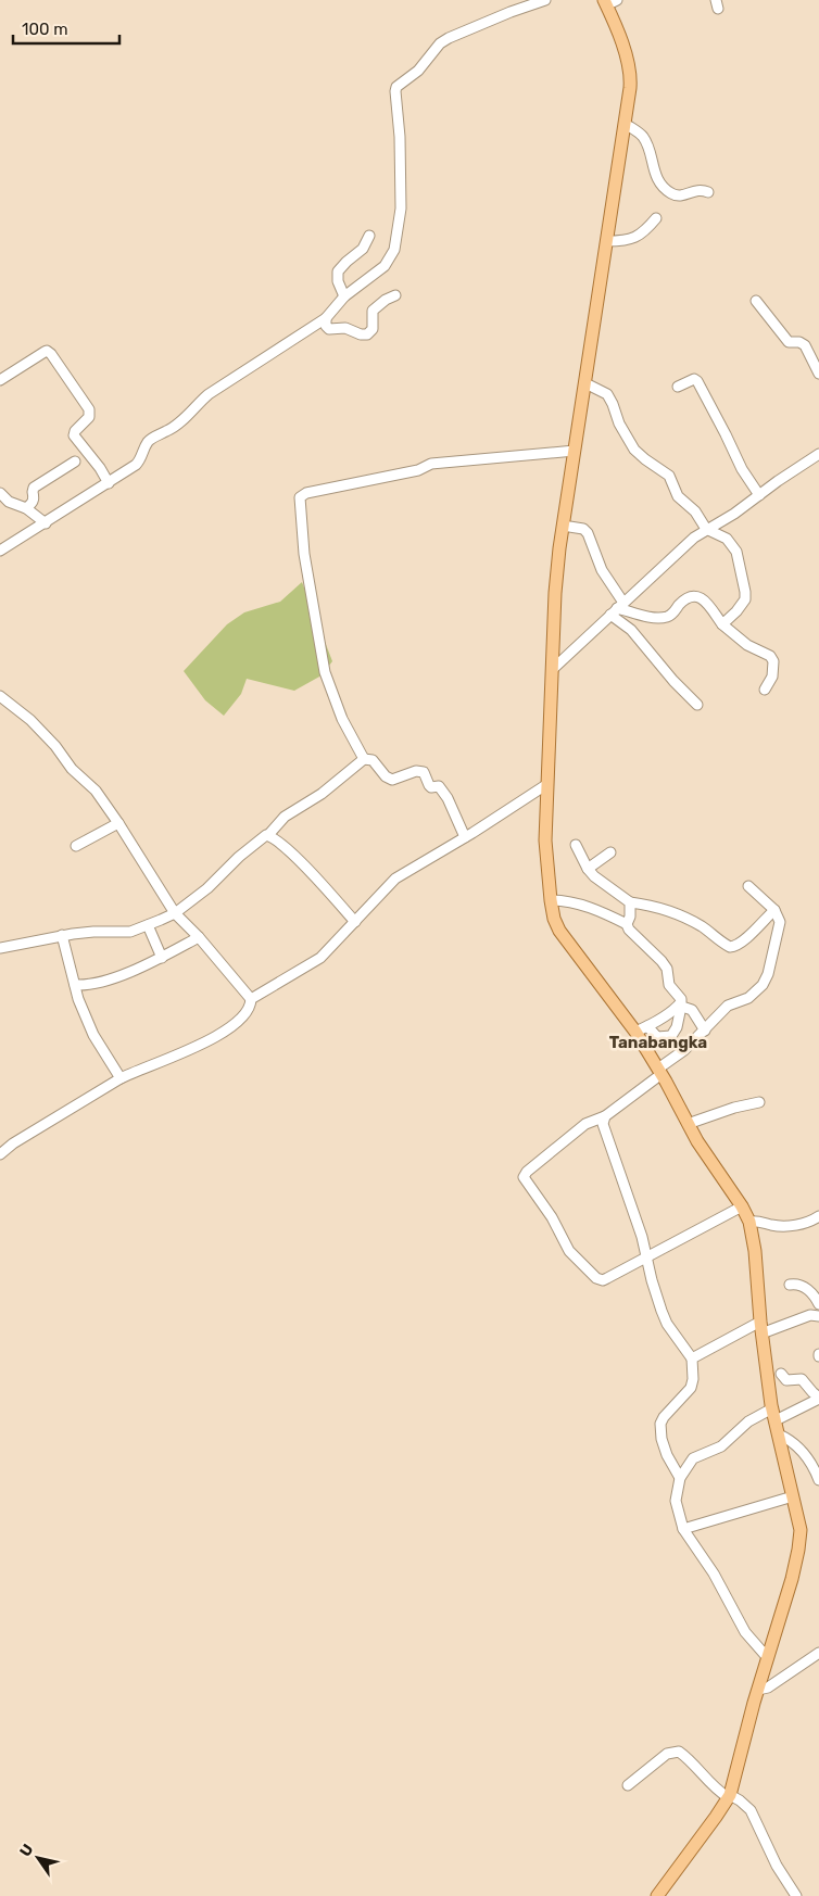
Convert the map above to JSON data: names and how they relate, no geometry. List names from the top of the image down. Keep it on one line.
{"districts":["Tanabangka"],"scale_bar":"100 m","north":"top left"}
